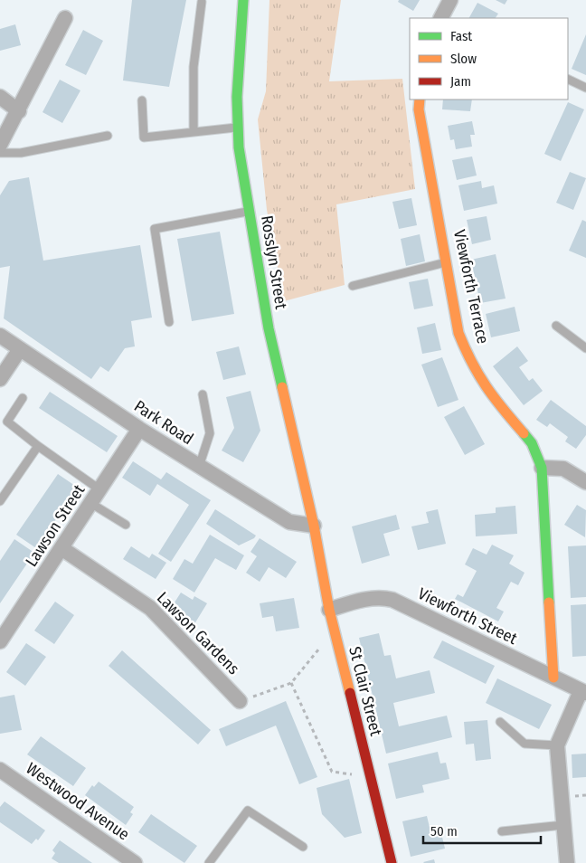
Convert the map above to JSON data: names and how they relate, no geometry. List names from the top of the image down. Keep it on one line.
{"streets":{"main road":["Rosslyn Street","Viewforth Terrace","St Clair Street"],"street":["Park Road","Lawson Street","Viewforth Street","Lawson Gardens","Westwood Avenue"]},"crossings":[["Rosslyn Street","Park Road"],["Rosslyn Street","St Clair Street"],["Viewforth Terrace","Viewforth Street"],["Park Road","Lawson Street"],["Park Road","St Clair Street"],["Lawson Street","Lawson Gardens"],["Viewforth Street","St Clair Street"]],"legend":["Fast","Slow","Jam"],"scale_bar":"50 m"}
